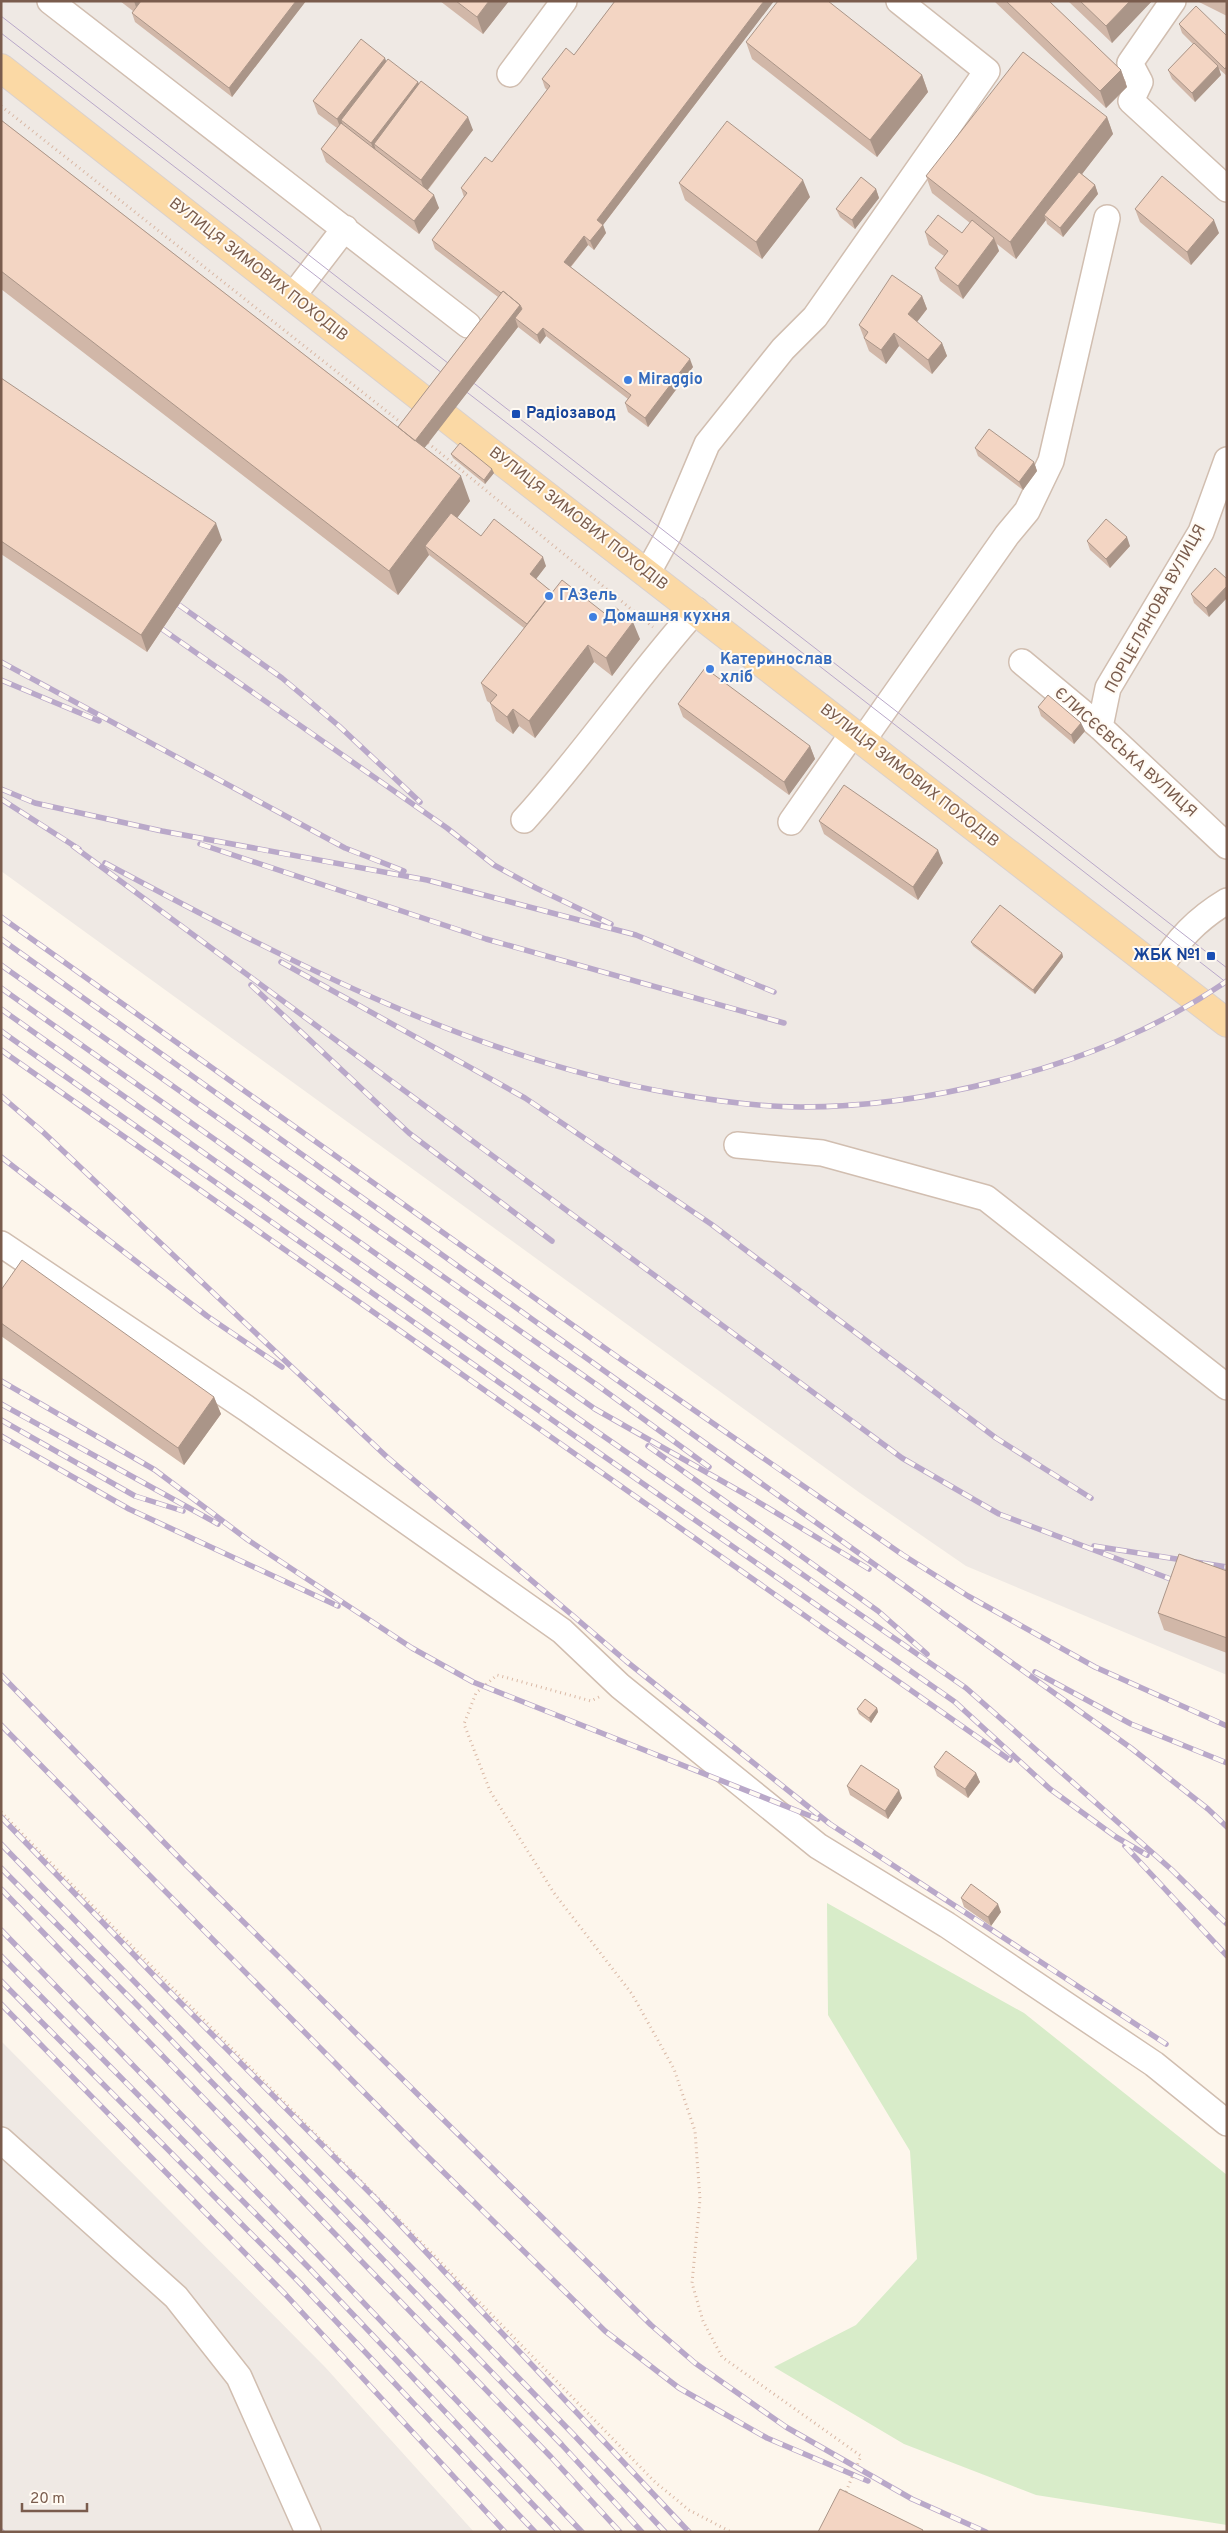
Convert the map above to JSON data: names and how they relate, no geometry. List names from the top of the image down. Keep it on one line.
{"streets":{"main road":["ВУЛИЦЯ ЗИМОВИХ ПОХОДІВ"],"street":["ПОРЦЕЛЯНОВА ВУЛИЦЯ","ЄЛИСЄЄВСЬКА ВУЛИЦЯ"]},"crossings":[["ПОРЦЕЛЯНОВА ВУЛИЦЯ","ЄЛИСЄЄВСЬКА ВУЛИЦЯ"]],"places":{"other":["Miraggio","ГАЗель","Домашня кухня","Катеринослав хліб"],"transit":["Радіозавод","ЖБК №1"]},"scale_bar":"20 m"}
